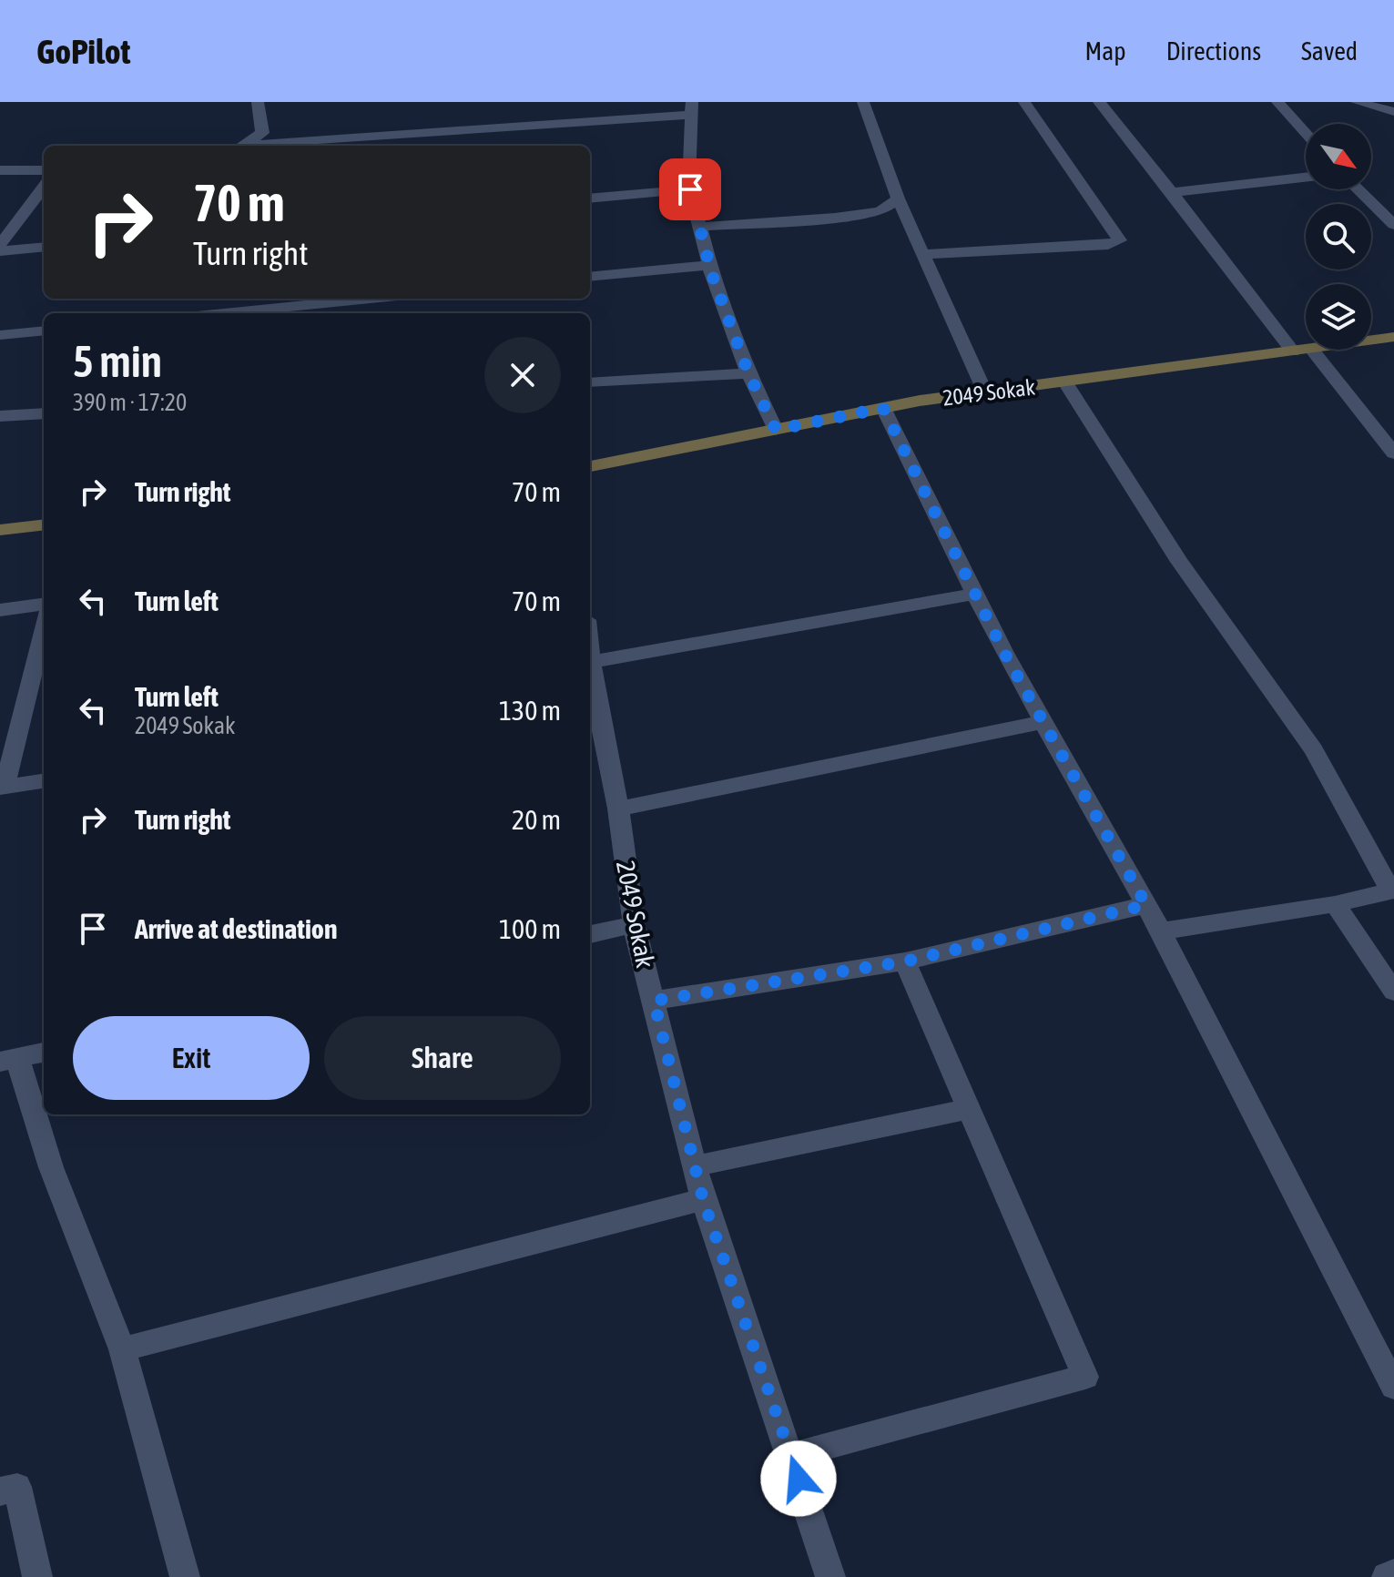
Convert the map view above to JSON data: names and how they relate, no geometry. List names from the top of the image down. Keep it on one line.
{"streets":{"street":["2049 Sokak"]},"north":"bottom right","page":{"header":"GoPilot","nav":["Map","Directions","Saved"],"turn":["70 m","Turn right"],"heading":["5 min","390 m · 17:20"],"list":[{"name":"Turn right","value":"70 m"},{"name":"Turn left","value":"70 m"},{"name":"Turn left","note":"2049 Sokak","value":"130 m"},{"name":"Turn right","value":"20 m"},{"name":"Arrive at destination","value":"100 m"}],"buttons":["Exit","Share"]}}
